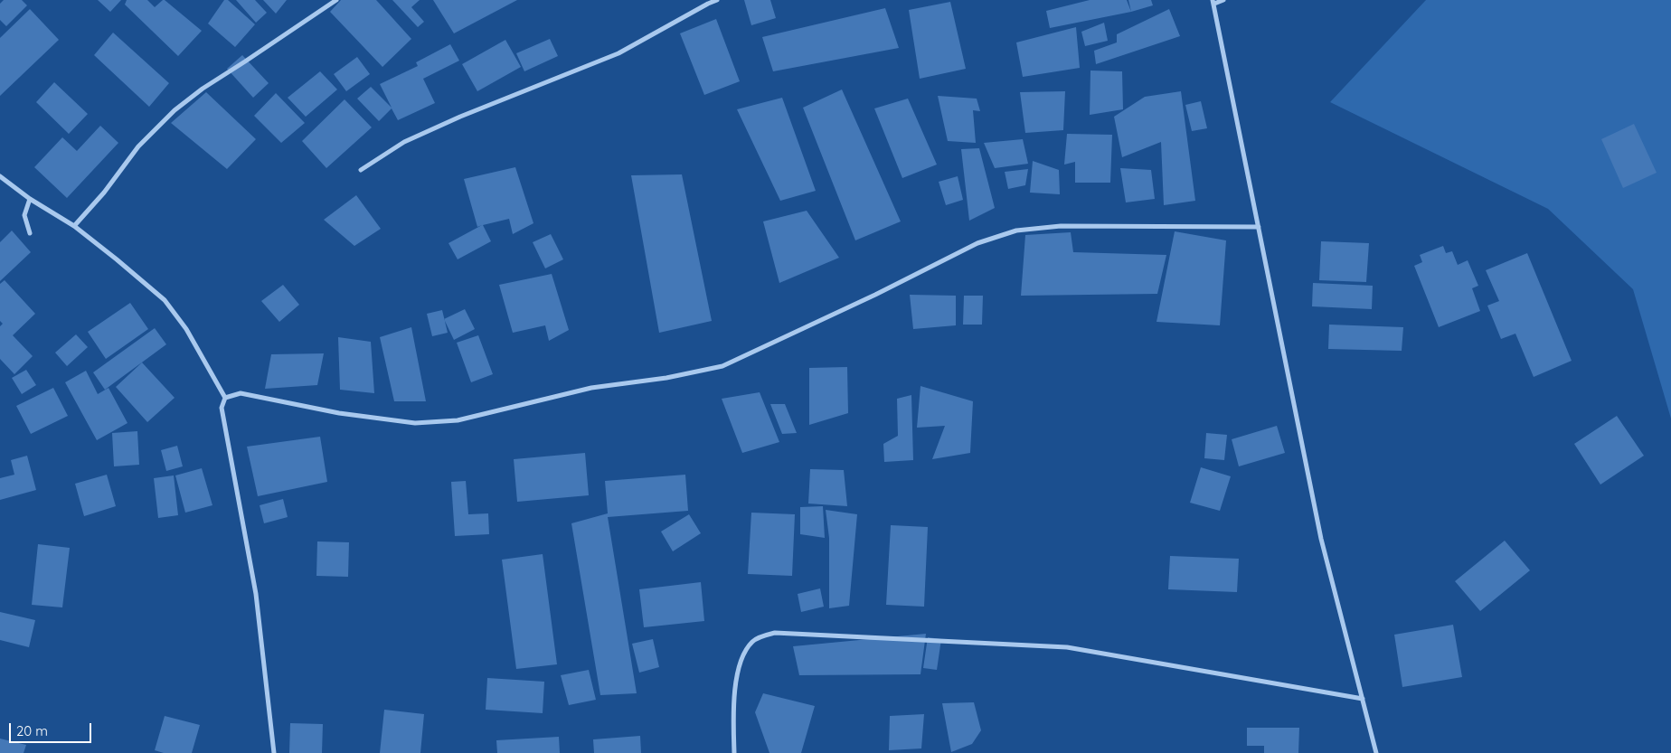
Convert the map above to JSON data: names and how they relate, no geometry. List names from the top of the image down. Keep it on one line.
{"scale_bar":"20 m"}
